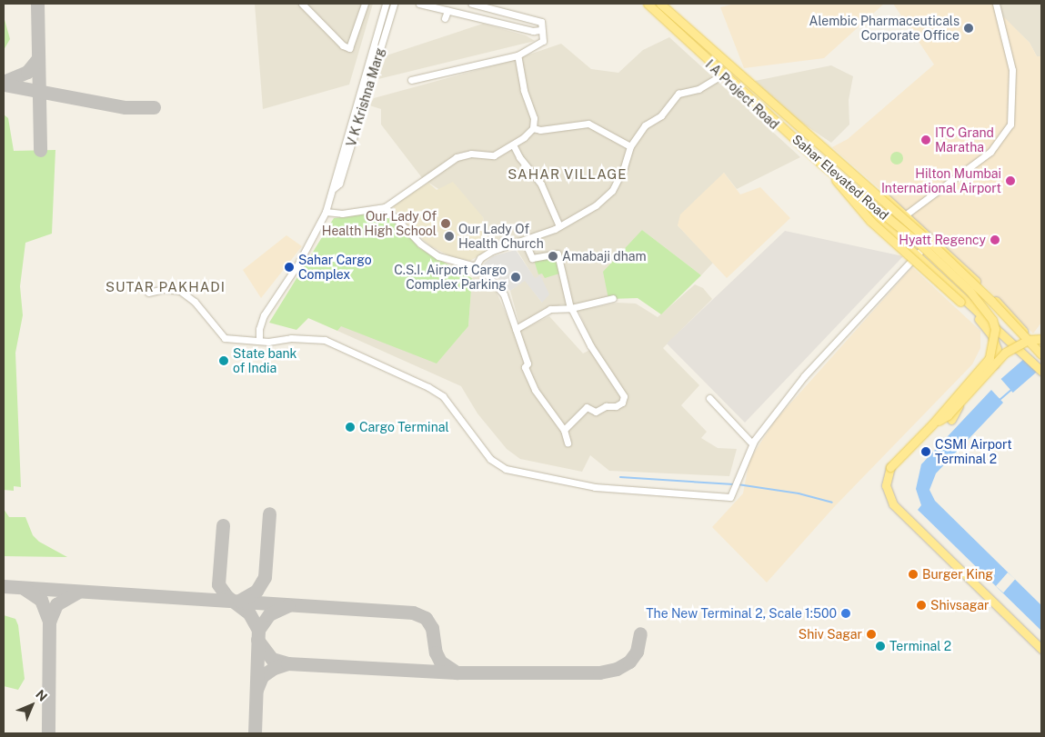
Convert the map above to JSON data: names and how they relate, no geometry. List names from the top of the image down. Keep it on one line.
{"streets":{"main road":["I A Project Road","Sahar Elevated Road"],"street":["V K Krishna Marg"]},"crossings":[["I A Project Road","Sahar Elevated Road"]],"districts":["SAHAR VILLAGE","SUTAR PAKHADI"],"places":["Alembic Pharmaceuticals Corporate Office","ITC Grand Maratha","Hilton Mumbai International Airport","Our Lady Of Health High School","Our Lady Of Health Church","Hyatt Regency","Amabaji dham","Sahar Cargo Complex","C.S.I. Airport Cargo Complex Parking","State bank of India","Cargo Terminal","CSMI Airport Terminal 2","Burger King","Shivsagar","The New Terminal 2, Scale 1:500","Shiv Sagar","Terminal 2"],"north":"top right"}
